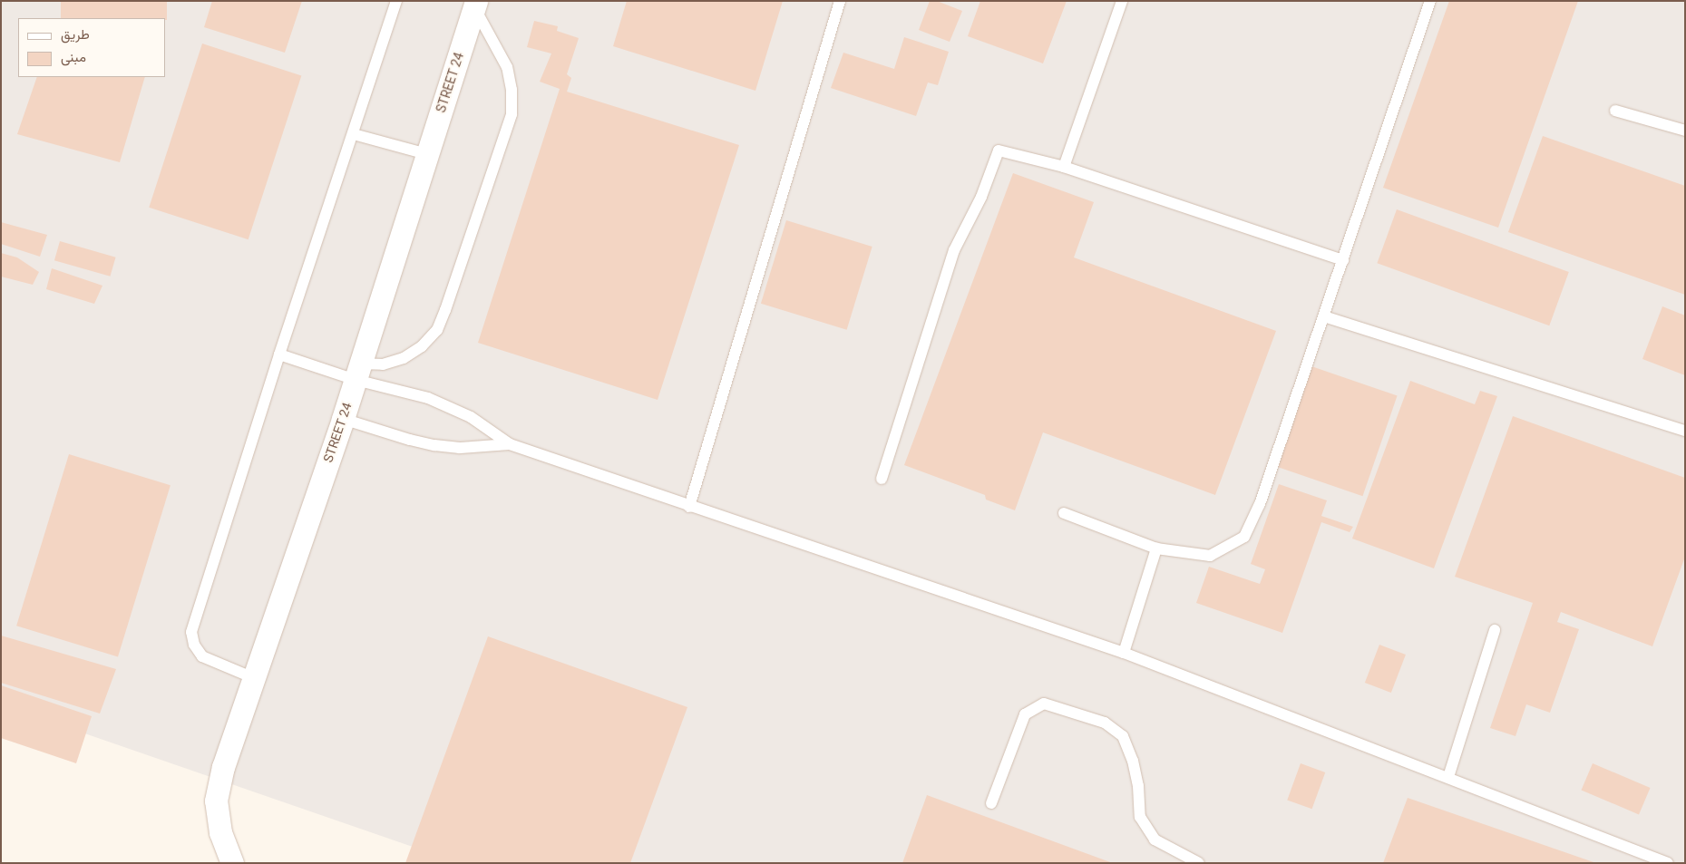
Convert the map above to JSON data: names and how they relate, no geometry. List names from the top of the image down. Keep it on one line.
{"streets":{"street":["STREET 24"]},"legend":["طريق","مبنى"]}
